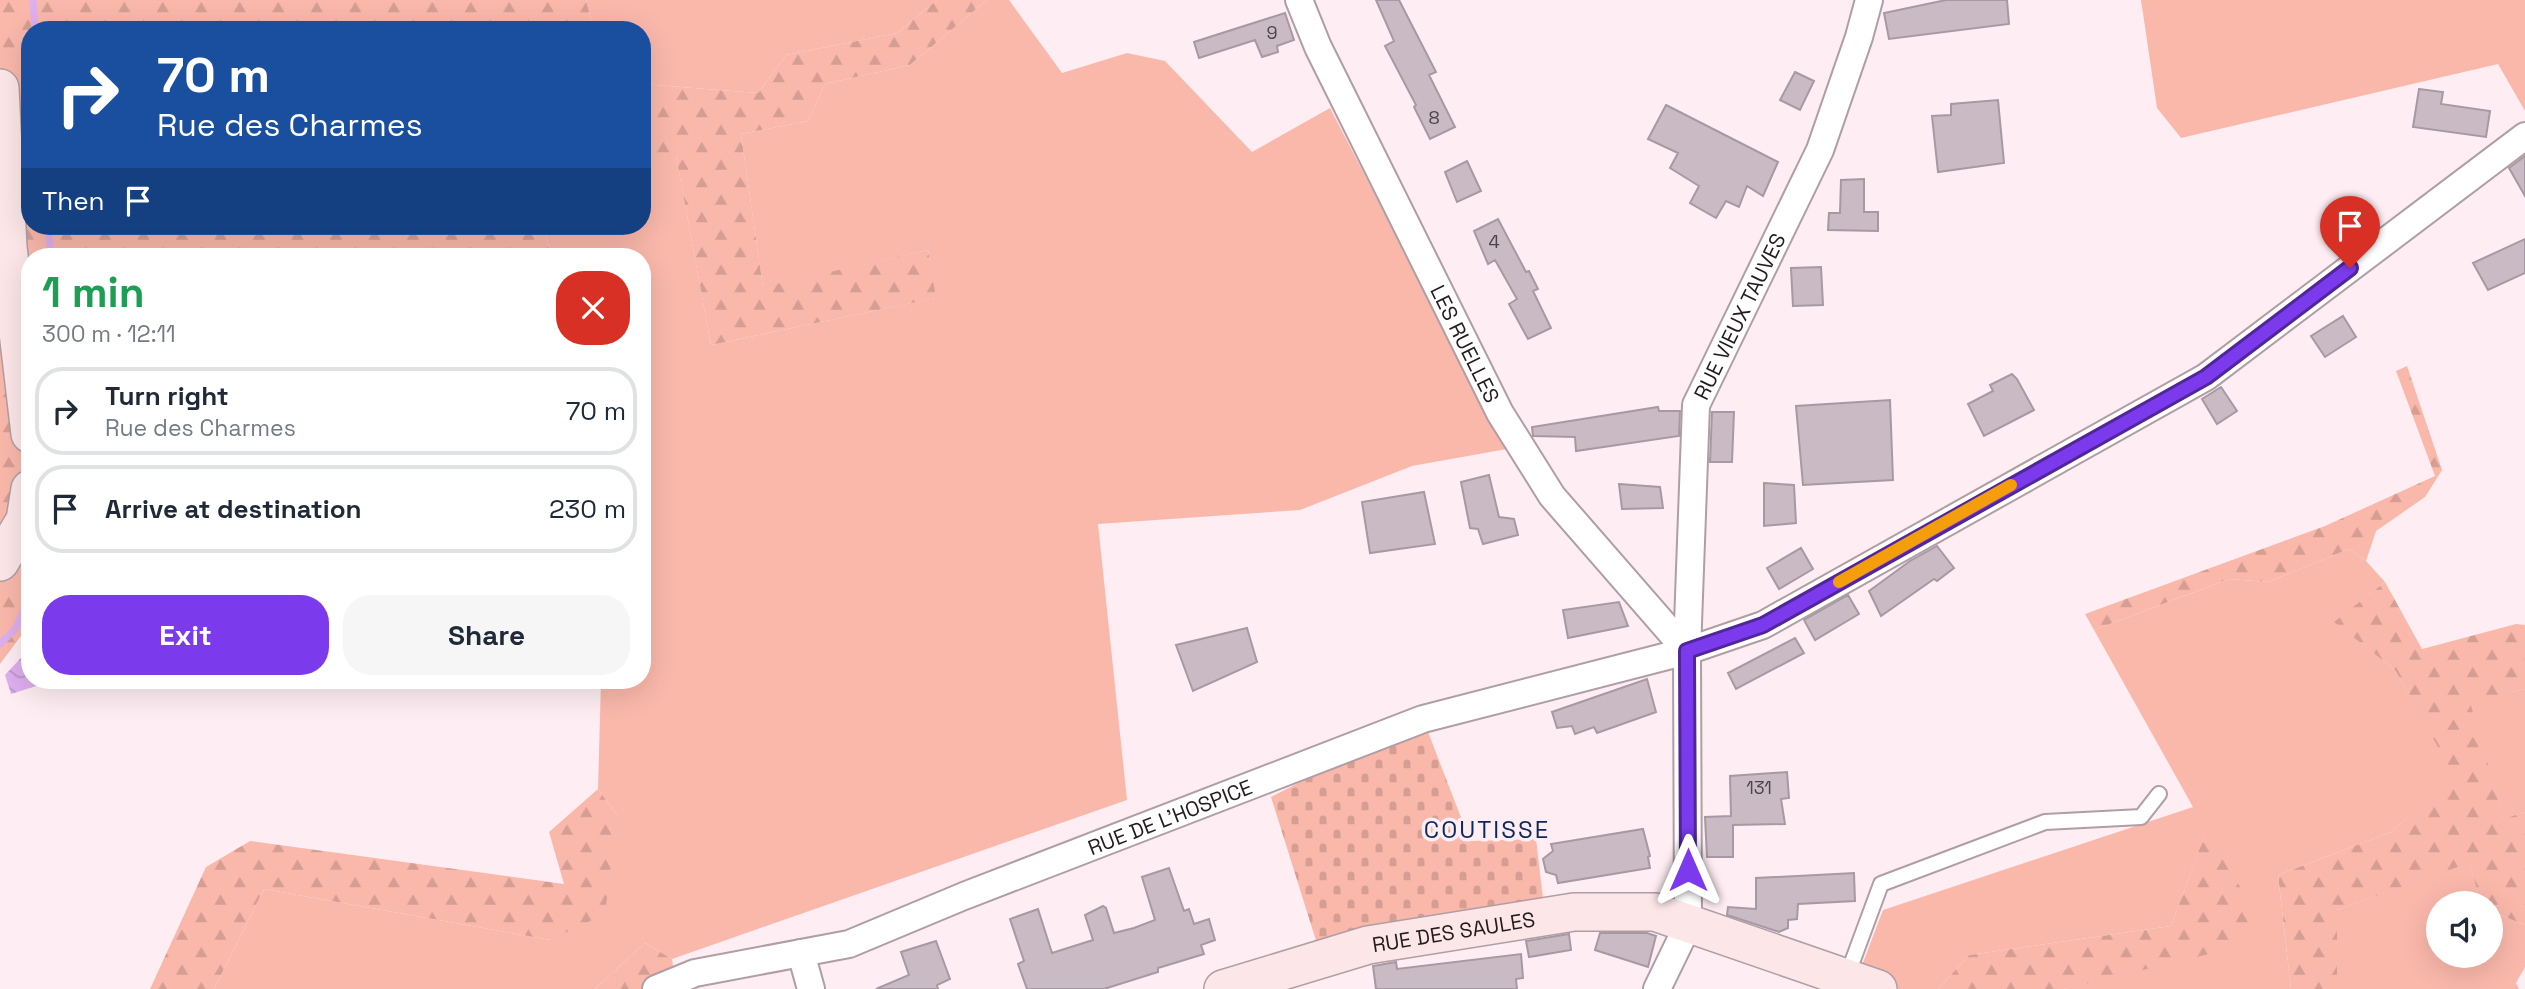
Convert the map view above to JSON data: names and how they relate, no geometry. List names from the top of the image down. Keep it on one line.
{"streets":{"street":["RUE VIEUX TAUVES","LES RUELLES","RUE DE L'HOSPICE","RUE DES SAULES"]},"crossings":[["RUE VIEUX TAUVES","LES RUELLES"],["RUE VIEUX TAUVES","RUE DE L'HOSPICE"],["RUE VIEUX TAUVES","RUE DES SAULES"],["LES RUELLES","RUE DE L'HOSPICE"]],"districts":["COUTISSE"],"house_numbers":["9","8","4","131"],"page":{"turn":["70 m","Rue des Charmes"],"then":"Then","heading":["1 min","300 m · 12:11"],"list":[{"name":"Turn right","note":"Rue des Charmes","value":"70 m"},{"name":"Arrive at destination","value":"230 m"}],"buttons":["Exit","Share"]}}
